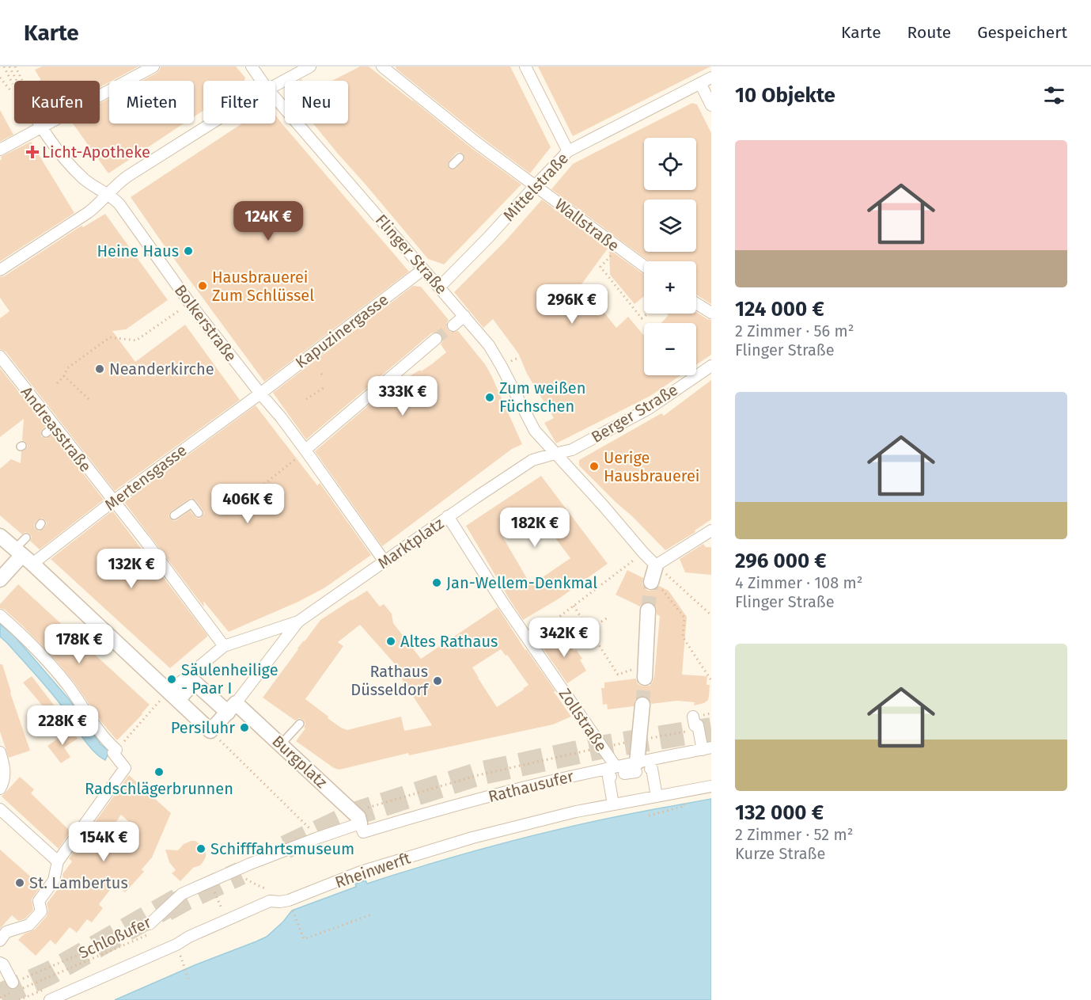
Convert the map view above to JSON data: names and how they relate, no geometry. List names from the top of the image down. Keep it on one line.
{"streets":{"street":["Mittelstraße","Wallstraße","Flinger Straße","Bolkerstraße","Kapuzinergasse","Berger Straße","Andreasstraße","Mertensgasse","Marktplatz","Zollstraße","Burgplatz","Rathausufer","Rheinwerft","Schloßufer"]},"crossings":[["Mittelstraße","Wallstraße"],["Mittelstraße","Flinger Straße"],["Flinger Straße","Kapuzinergasse"],["Flinger Straße","Berger Straße"],["Bolkerstraße","Kapuzinergasse"],["Bolkerstraße","Mertensgasse"],["Bolkerstraße","Marktplatz"],["Kapuzinergasse","Mertensgasse"],["Berger Straße","Marktplatz"],["Andreasstraße","Mertensgasse"],["Marktplatz","Zollstraße"],["Zollstraße","Rathausufer"],["Burgplatz","Rathausufer"],["Burgplatz","Schloßufer"],["Rathausufer","Schloßufer"]],"places":{"health":["Licht-Apotheke"],"other":["Heine Haus","Hausbrauerei Zum Schlüssel","Neanderkirche","Zum weißen Füchschen","Uerige Hausbrauerei","Jan-Wellem-Denkmal","Altes Rathaus","Säulenheilige - Paar I","Rathaus Düsseldorf","Persiluhr","Radschlägerbrunnen","Schifffahrtsmuseum","St. Lambertus"]},"page":{"header":"Karte","nav":["Karte","Route","Gespeichert"],"heading":"10 Objekte","chip":["Kaufen","Mieten","Filter","Neu"],"list":[{"name":"124 000 €","note":"2 Zimmer · 56 m² · Flinger Straße"},{"name":"296 000 €","note":"4 Zimmer · 108 m² · Flinger Straße"},{"name":"132 000 €","note":"2 Zimmer · 52 m² · Kurze Straße"}],"map_buttons":["+","−"],"price":["124K €","296K €","333K €","406K €","182K €","132K €","342K €","178K €","228K €","154K €"]}}
